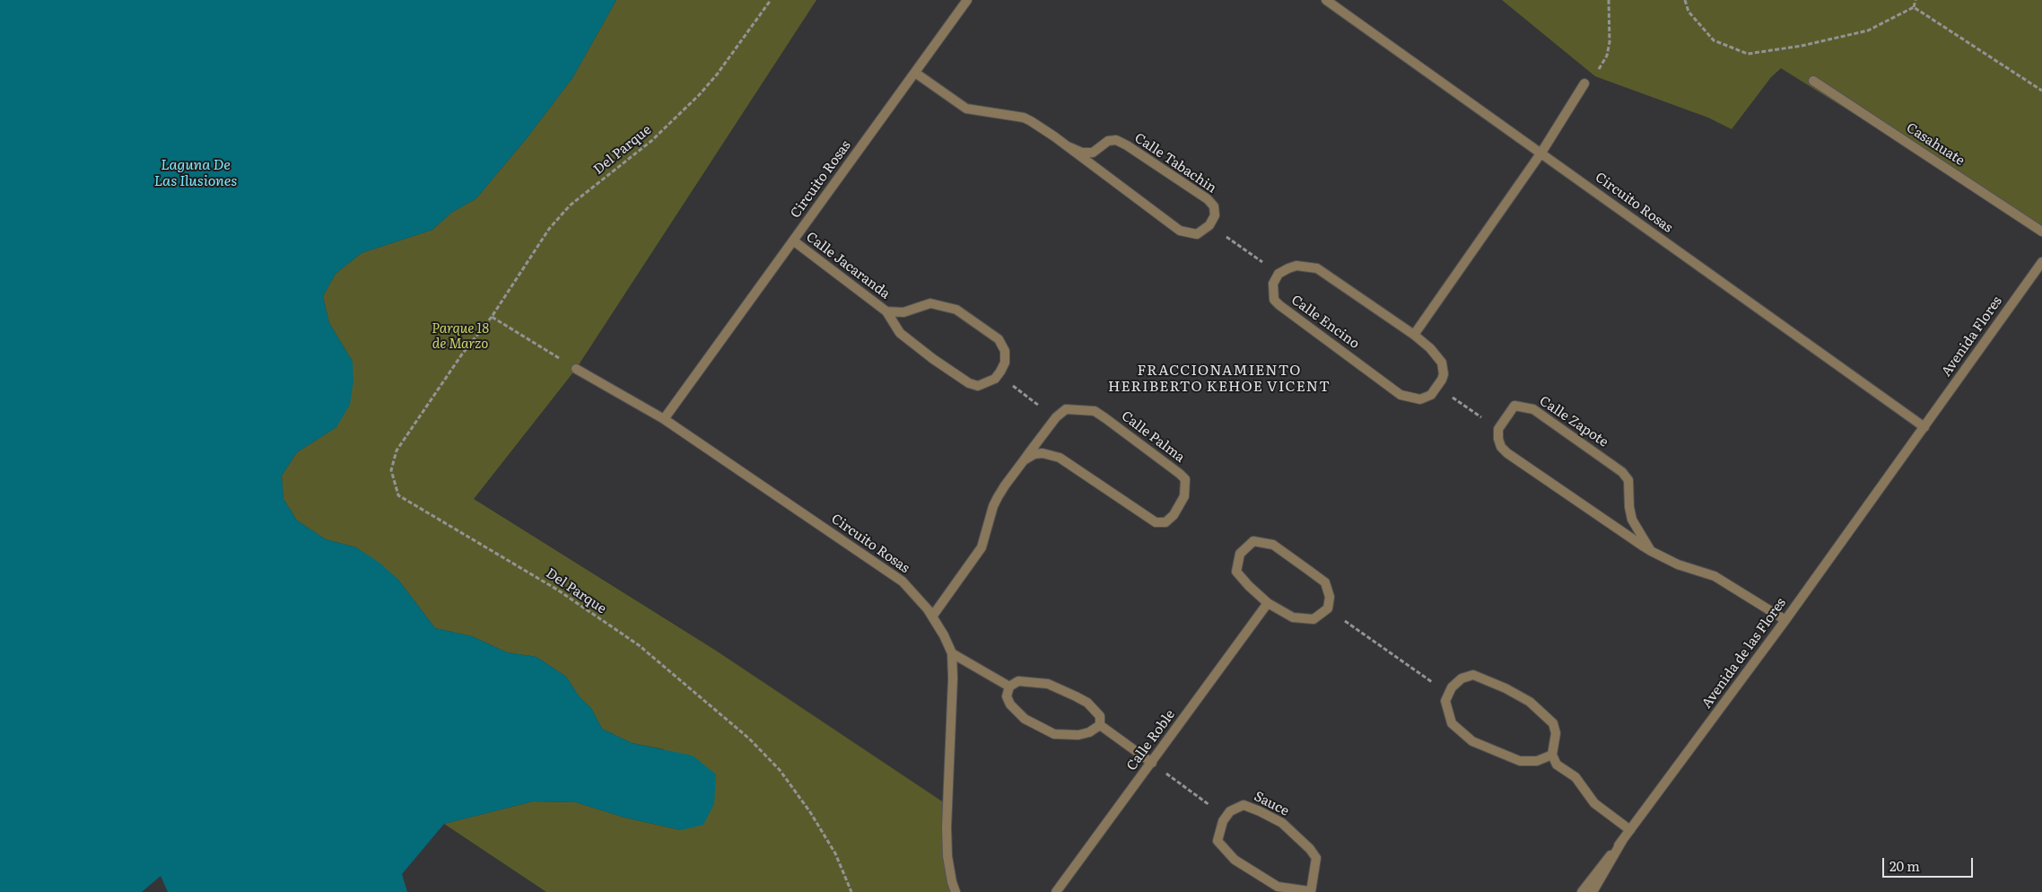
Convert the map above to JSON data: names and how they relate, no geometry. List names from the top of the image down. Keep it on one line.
{"streets":{"street":["Casahuate","Calle Tabachin","Circuito Rosas","Calle Jacaranda","Calle Encino","Avenida Flores","Calle Zapote","Calle Palma","Avenida de las Flores","Calle Roble","Sauce"],"path":["Del Parque"]},"crossings":[["Calle Tabachin","Circuito Rosas"],["Circuito Rosas","Calle Jacaranda"],["Circuito Rosas","Avenida Flores"],["Circuito Rosas","Avenida de las Flores"],["Avenida Flores","Avenida de las Flores"]],"districts":["FRACCIONAMIENTO HERIBERTO KEHOE VICENT"],"water":["Laguna De Las Ilusiones"],"parks":["Parque 18 de Marzo"],"scale_bar":"20 m"}
